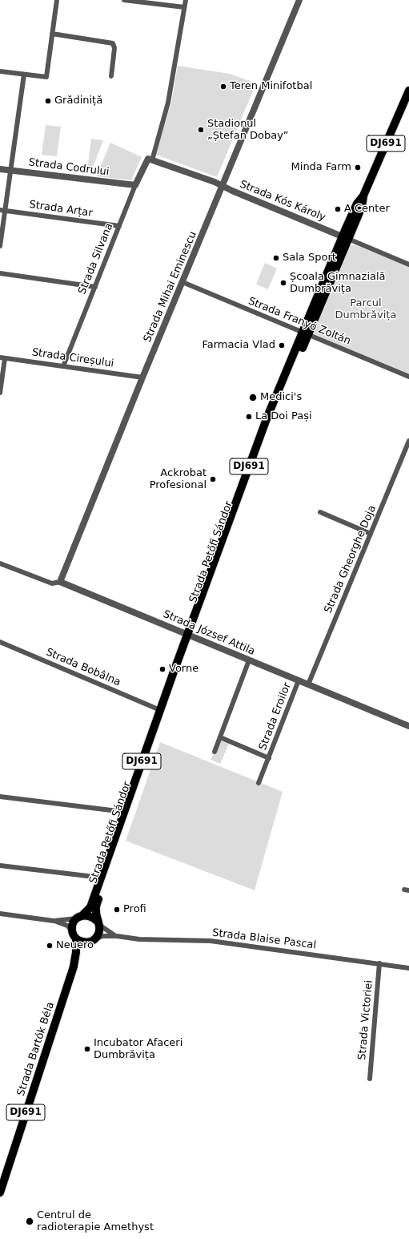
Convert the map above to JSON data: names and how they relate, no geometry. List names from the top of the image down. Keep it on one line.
{"streets":{"main road":["DJ691","Strada Petőfi Sándor","Strada Bartók Béla"],"street":["Strada Codrului","Strada Kós Károly","Strada Arțar","Strada Silvana","Strada Mihai Eminescu","Strada Franyó Zoltán","Strada Cireșului","Strada Gheorghe Doja","Strada József Attila","Strada Bobâlna","Strada Eroilor","Strada Blaise Pascal","Strada Victoriei"]},"crossings":[["DJ691","Strada Petőfi Sándor"],["DJ691","Strada Blaise Pascal"],["DJ691","Strada Bartók Béla"],["Strada Codrului","Strada Silvana"],["Strada Kós Károly","Strada Silvana"],["Strada Kós Károly","Strada Mihai Eminescu"],["Strada Kós Károly","Strada Petőfi Sándor"],["Strada Arțar","Strada Silvana"],["Strada Silvana","Strada Cireșului"],["Strada Mihai Eminescu","Strada Franyó Zoltán"],["Strada Mihai Eminescu","Strada Cireșului"],["Strada Mihai Eminescu","Strada József Attila"],["Strada Franyó Zoltán","Strada Petőfi Sándor"],["Strada Petőfi Sándor","Strada József Attila"],["Strada Petőfi Sándor","Strada Bobâlna"],["Strada Petőfi Sándor","Strada Blaise Pascal"],["Strada Petőfi Sándor","Strada Bartók Béla"],["Strada Gheorghe Doja","Strada József Attila"],["Strada József Attila","Strada Eroilor"],["Strada Blaise Pascal","Strada Victoriei"],["Strada Blaise Pascal","Strada Bartók Béla"]],"parks":["Parcul Dumbrăvița"],"places":["Teren Minifotbal","Grădiniță","Stadionul „Ștefan Dobay”","Minda Farm","A Center","Sala Sport","Școala Gimnazială Dumbrăvița","Farmacia Vlad","Medici's","La Doi Pași","Ackrobat Profesional","Vorne","Profi","Neuero","Incubator Afaceri Dumbrăvița","Centrul de radioterapie Amethyst"]}
